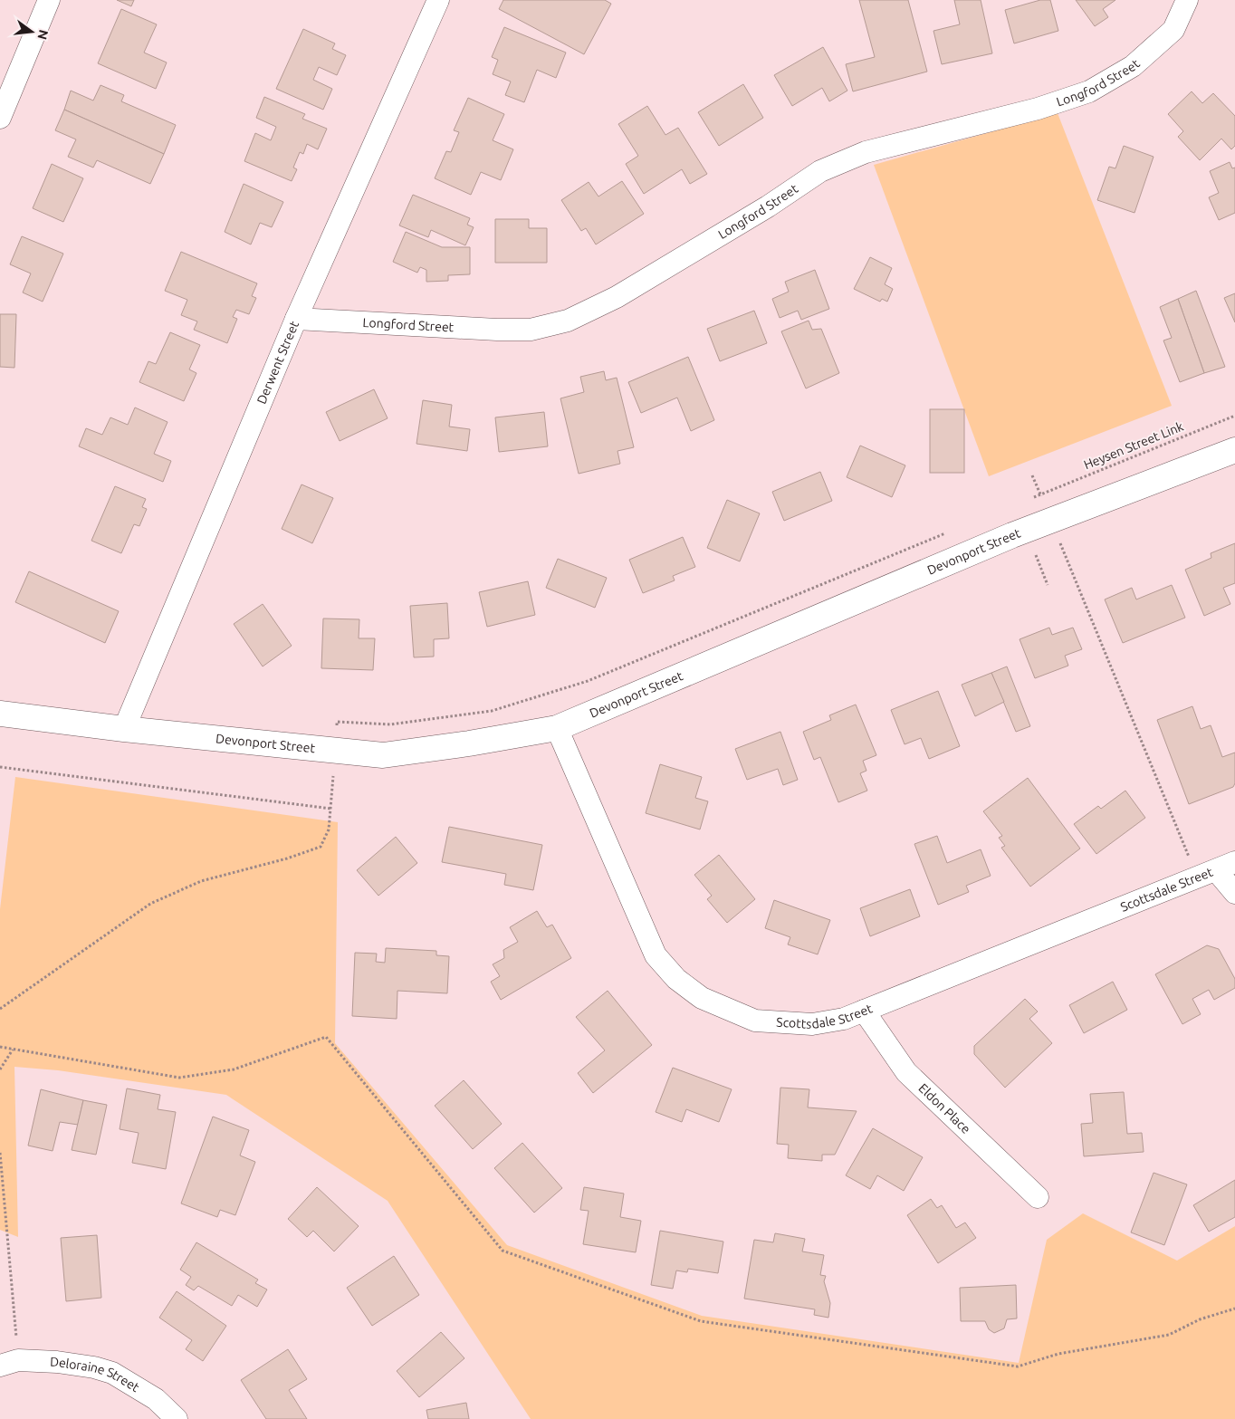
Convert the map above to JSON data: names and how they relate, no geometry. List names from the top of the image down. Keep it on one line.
{"streets":{"main road":["Devonport Street"],"street":["Longford Street","Derwent Street","Scottsdale Street","Eldon Place","Deloraine Street"],"path":["Heysen Street Link"]},"crossings":[["Longford Street","Derwent Street"],["Derwent Street","Devonport Street"],["Devonport Street","Scottsdale Street"],["Scottsdale Street","Eldon Place"]],"north":"right"}
